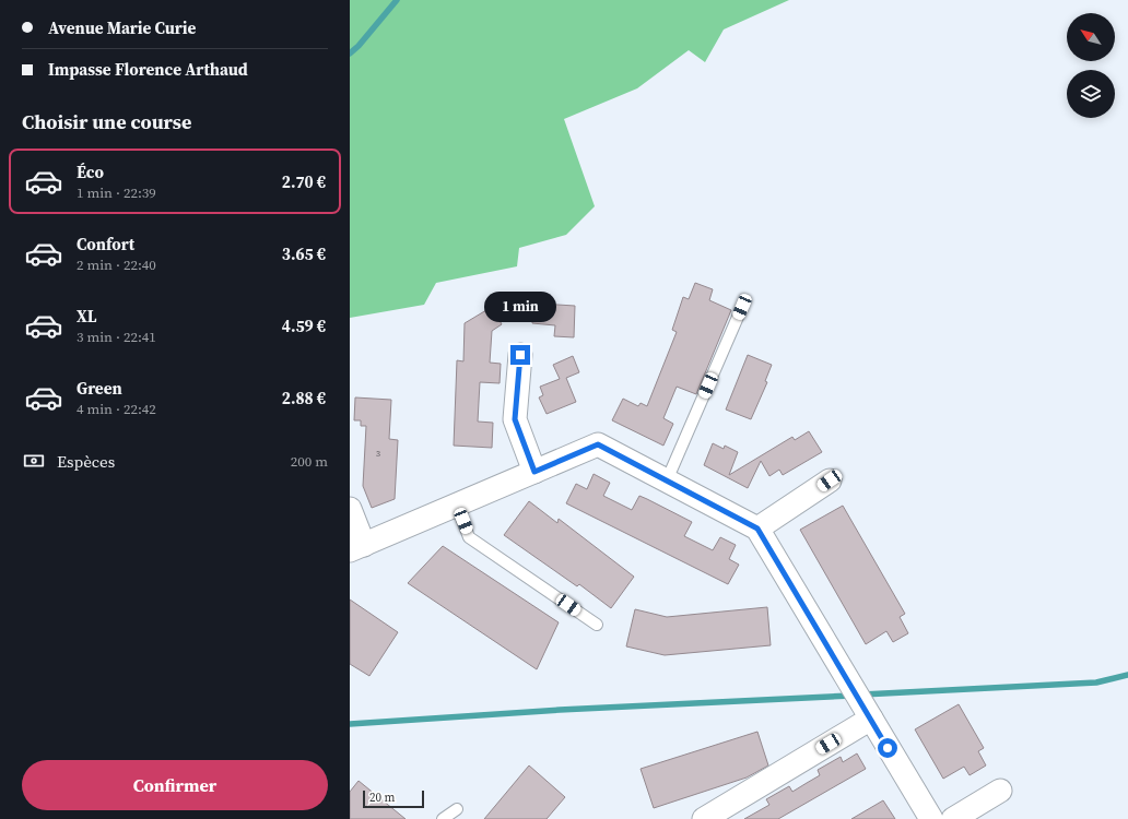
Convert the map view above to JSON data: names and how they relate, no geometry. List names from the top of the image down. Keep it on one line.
{"house_numbers":["3"],"scale_bar":"20 m","north":"top left","page":{"banner":["Avenue Marie Curie","Impasse Florence Arthaud"],"heading":"Choisir une course","list":[{"name":"Éco","note":"1 min · 22:39","value":"2.70 €"},{"name":"Confort","note":"2 min · 22:40","value":"3.65 €"},{"name":"XL","note":"3 min · 22:41","value":"4.59 €"},{"name":"Green","note":"4 min · 22:42","value":"2.88 €"}],"bubble":"1 min","pay":["Espèces","200 m"],"buttons":"Confirmer","scale":"20 m"}}
